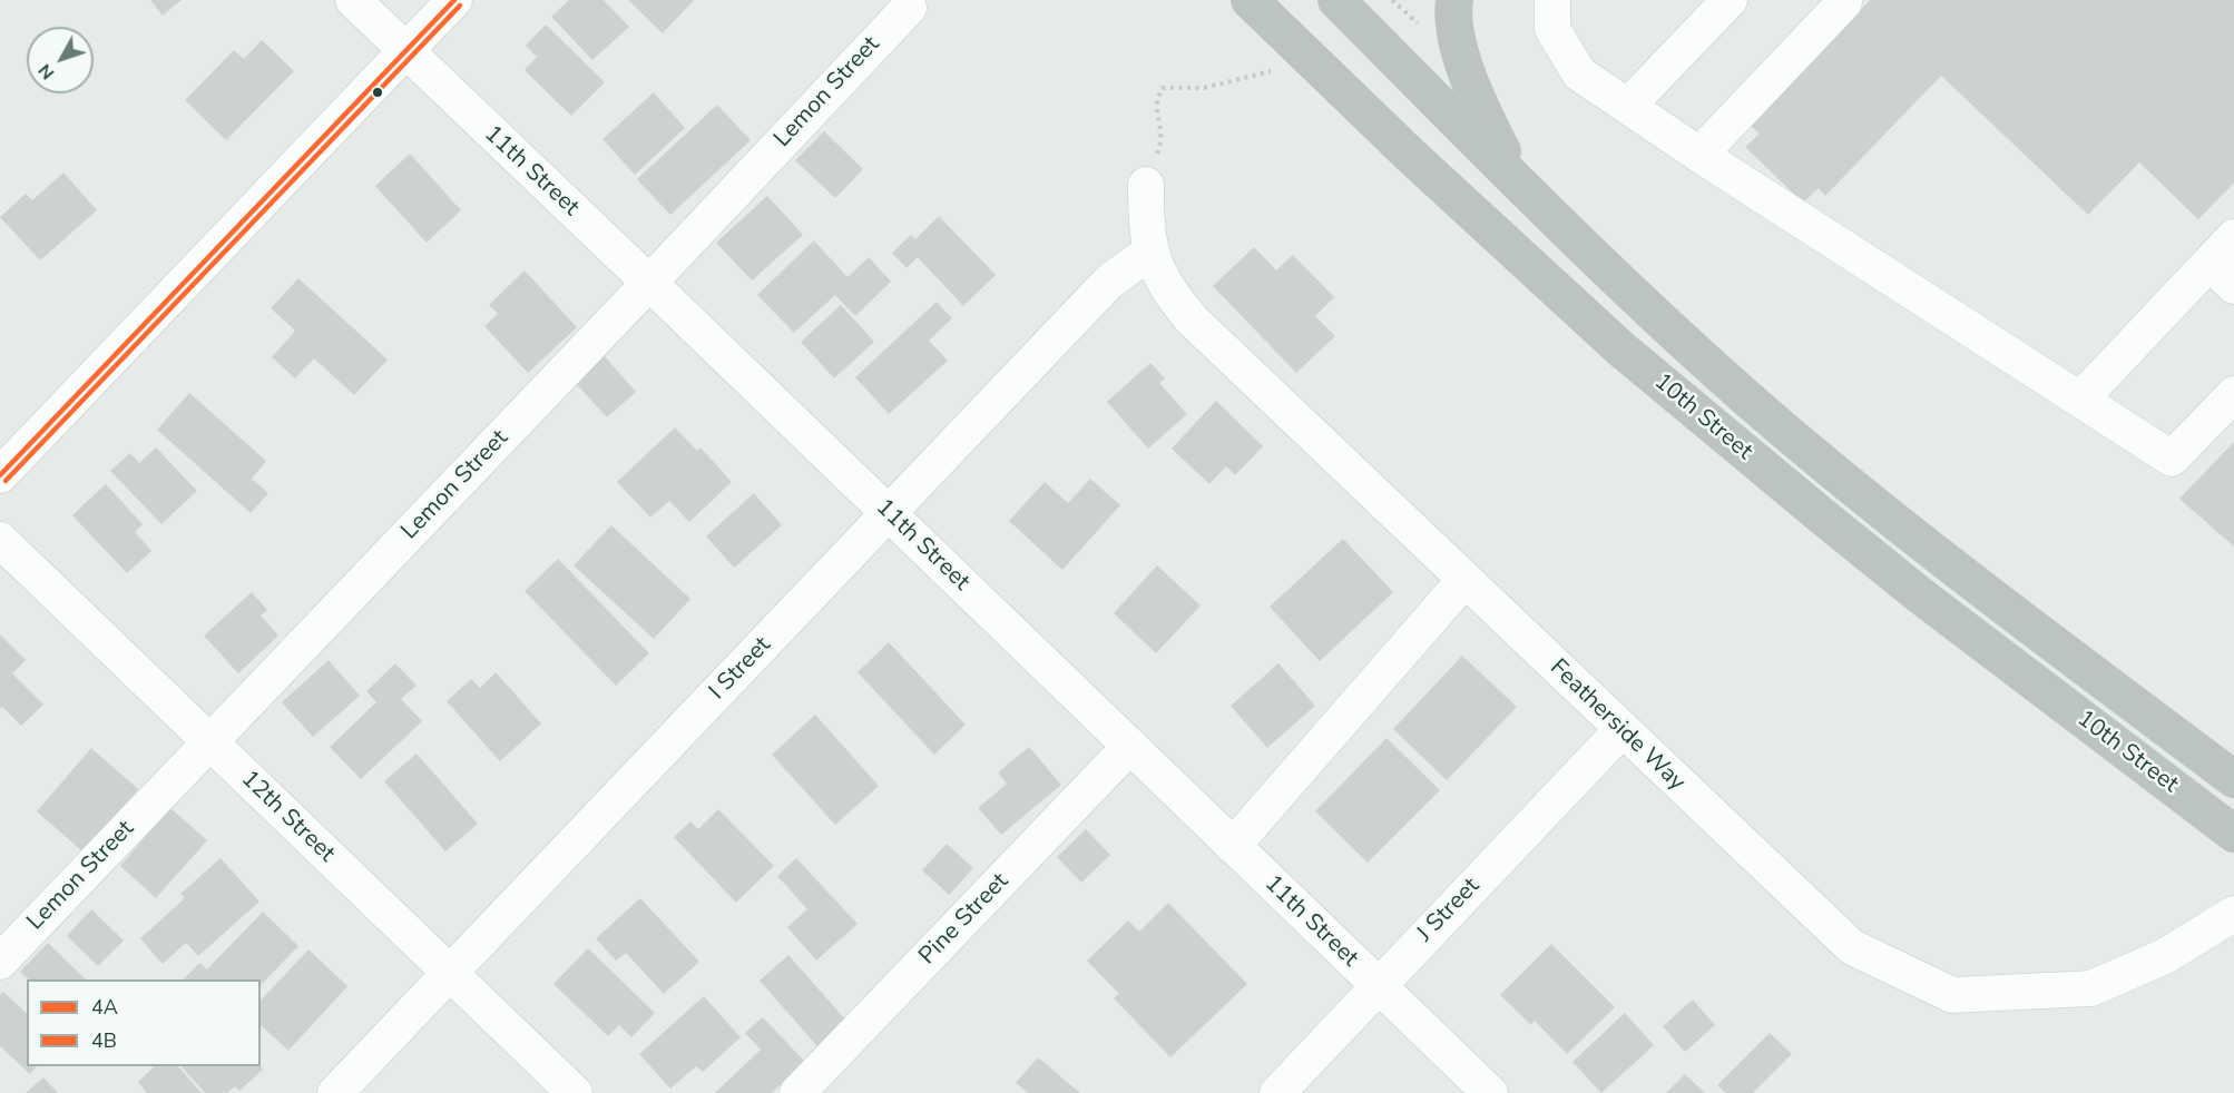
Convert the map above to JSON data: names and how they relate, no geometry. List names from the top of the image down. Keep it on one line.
{"streets":{"highway":["10th Street"],"street":["Lemon Street","11th Street","I Street","Featherside Way","12th Street","J Street","Pine Street"]},"crossings":[["Lemon Street","11th Street"],["Lemon Street","12th Street"],["11th Street","I Street"],["11th Street","J Street"],["11th Street","Pine Street"],["I Street","Featherside Way"],["I Street","12th Street"],["Featherside Way","J Street"]],"lines":["transit line 4A","transit line 4B"],"legend":["4A","4B"],"north":"bottom left"}
